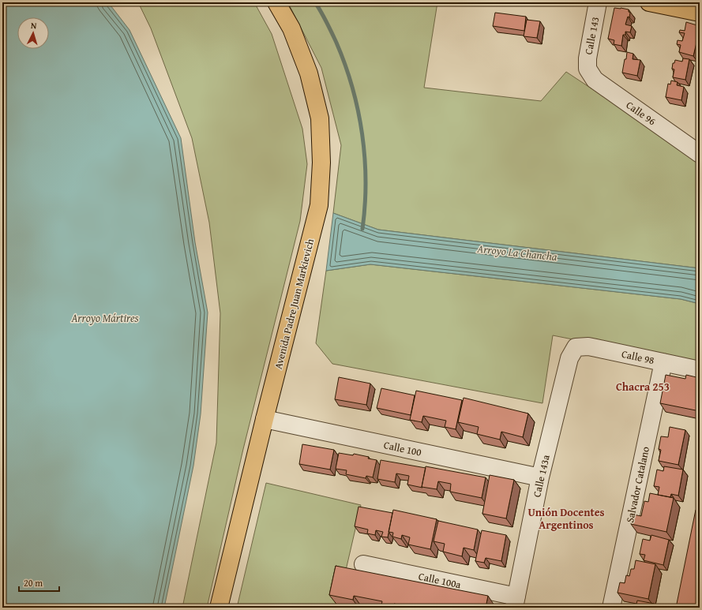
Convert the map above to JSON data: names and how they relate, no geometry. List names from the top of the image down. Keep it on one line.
{"streets":{"main road":["Avenida Padre Juan Markievich"],"street":["Calle 143","Calle 96","Calle 98","Calle 100","Calle 143a","Salvador Catalano","Calle 100a"]},"crossings":[["Calle 143","Calle 96"],["Avenida Padre Juan Markievich","Calle 100"],["Calle 98","Calle 143a"],["Calle 98","Salvador Catalano"],["Calle 100","Calle 143a"],["Calle 143a","Calle 100a"]],"districts":["Chacra 253","Unión Docentes Argentinos"],"water":["Arroyo La Chancha","Arroyo Mártires"],"scale_bar":"20 m","north":"top"}
